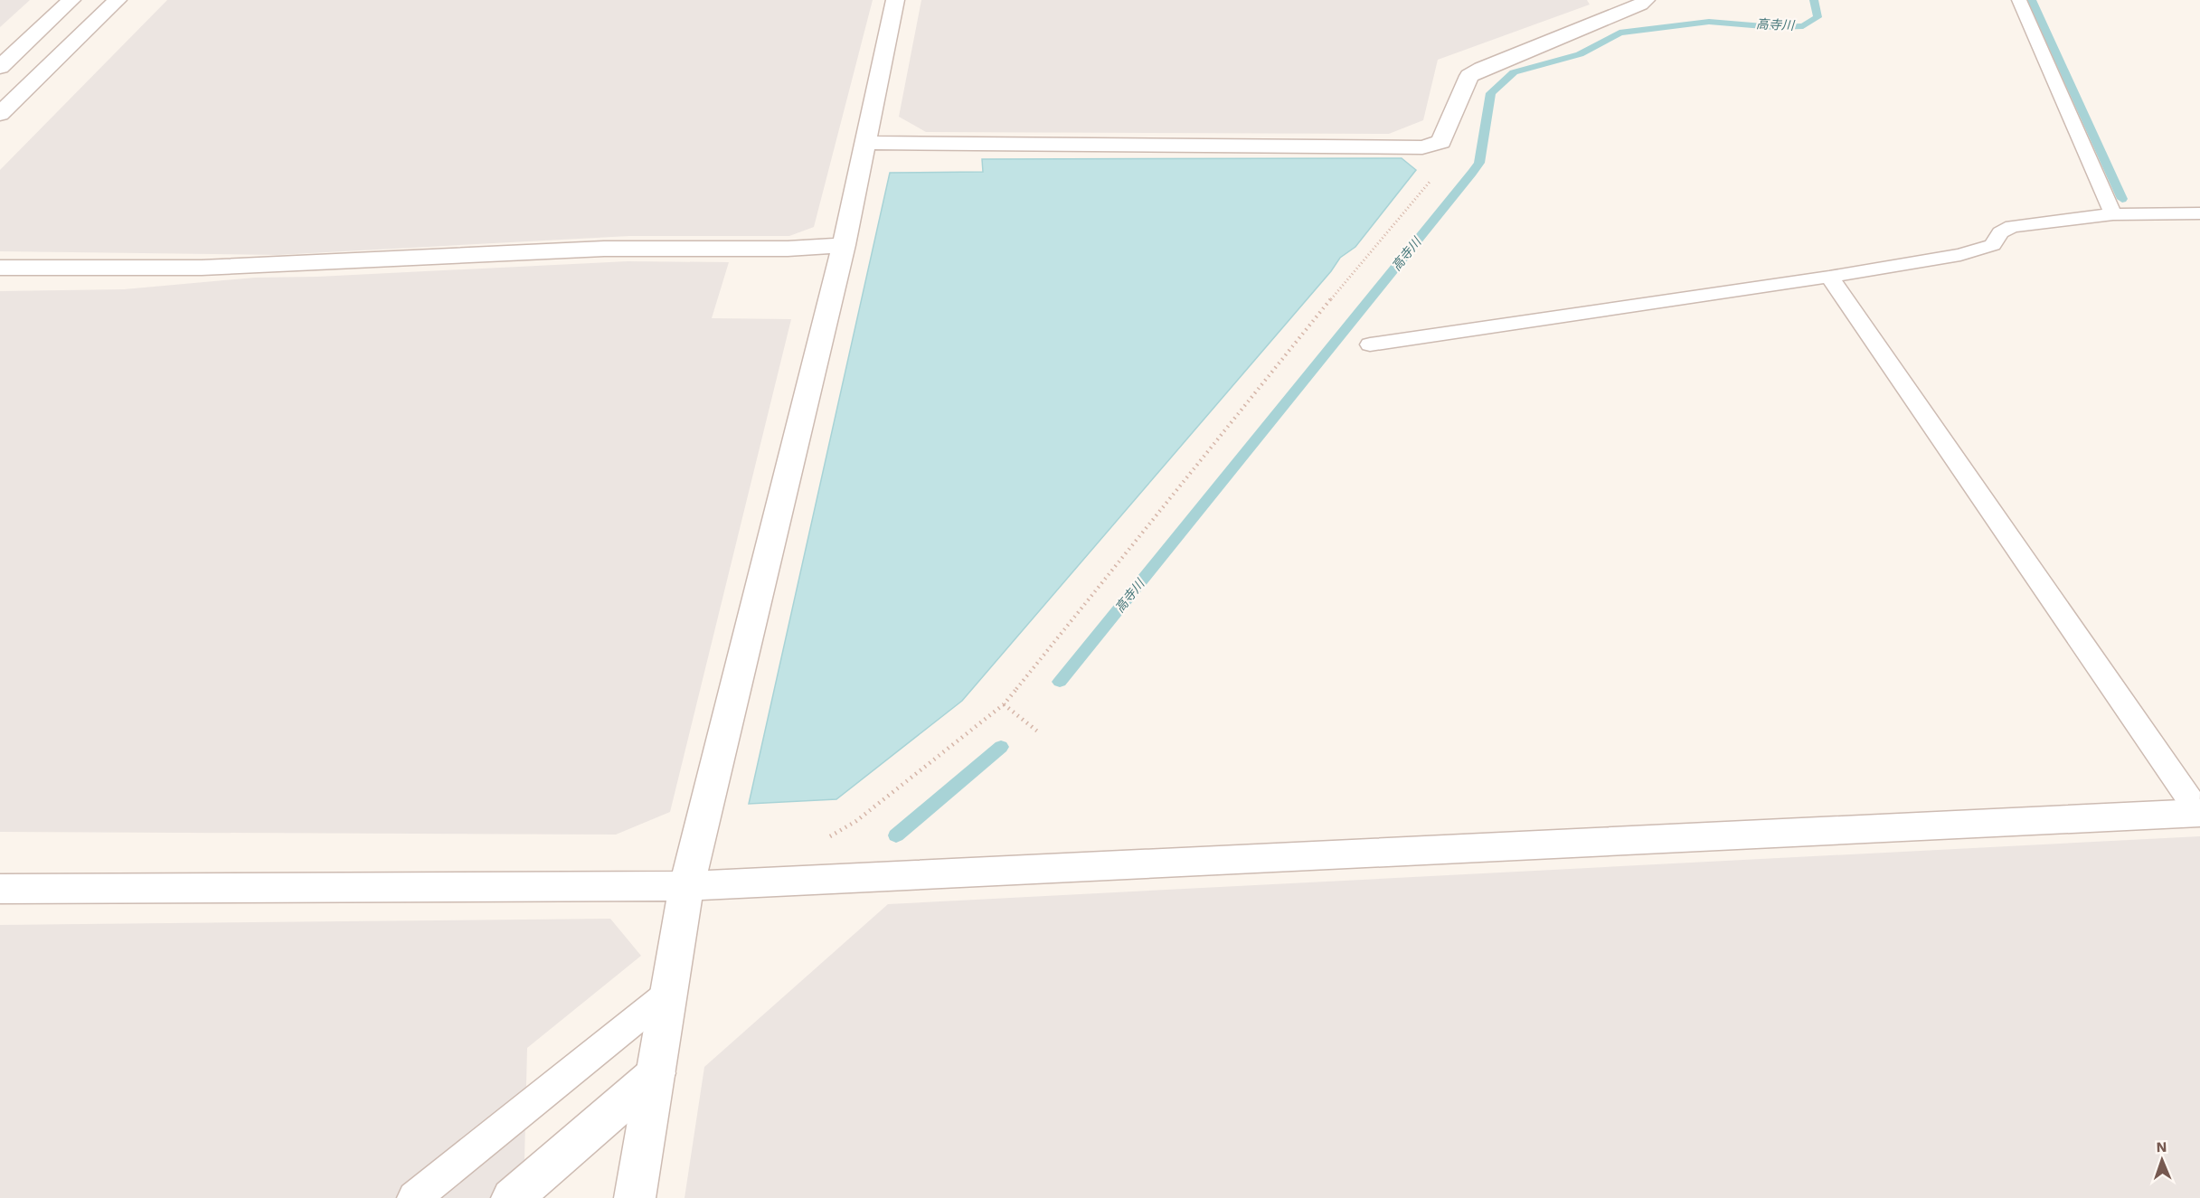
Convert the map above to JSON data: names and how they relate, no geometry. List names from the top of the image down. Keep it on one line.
{"water":["高寺川"],"north":"top"}
